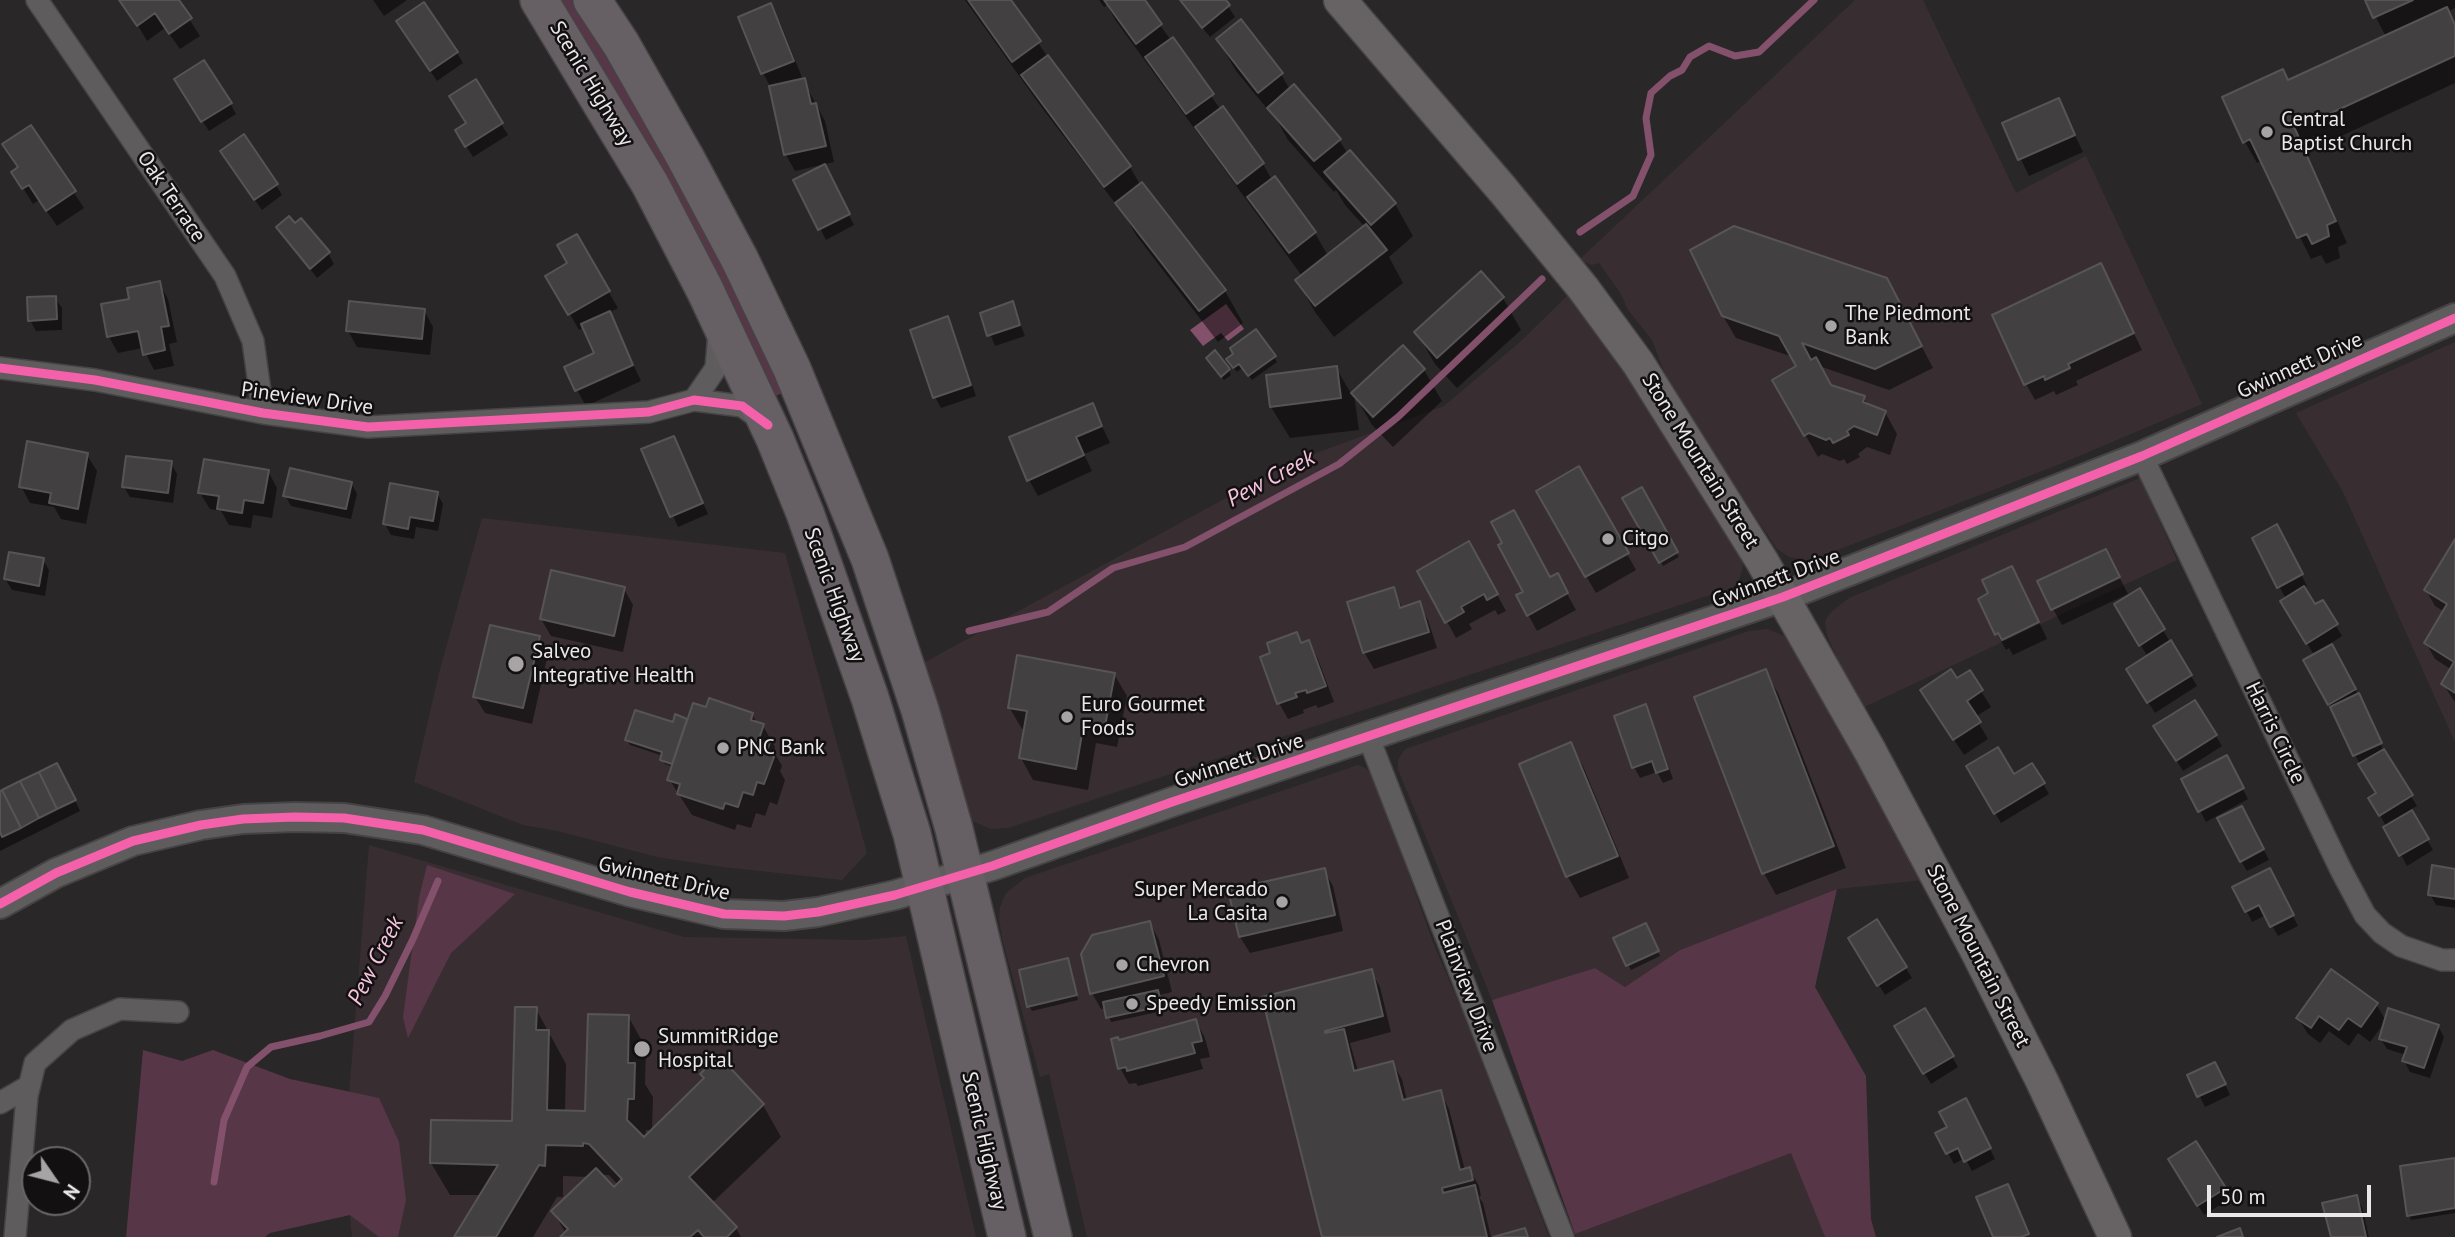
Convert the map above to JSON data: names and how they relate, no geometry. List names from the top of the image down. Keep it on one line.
{"streets":{"highway":["Scenic Highway"],"main road":["Stone Mountain Street"],"street":["Oak Terrace","Gwinnett Drive","Pineview Drive","Harris Circle","Plainview Drive"]},"crossings":[["Scenic Highway","Gwinnett Drive"],["Oak Terrace","Pineview Drive"],["Gwinnett Drive","Stone Mountain Street"],["Gwinnett Drive","Harris Circle"],["Gwinnett Drive","Plainview Drive"]],"water":["Pew Creek"],"places":["Central Baptist Church","The Piedmont Bank","Citgo","Salveo Integrative Health","Euro Gourmet Foods","PNC Bank","Super Mercado La Casita","Chevron","Speedy Emission","SummitRidge Hospital"],"scale_bar":"50 m","north":"bottom right"}
